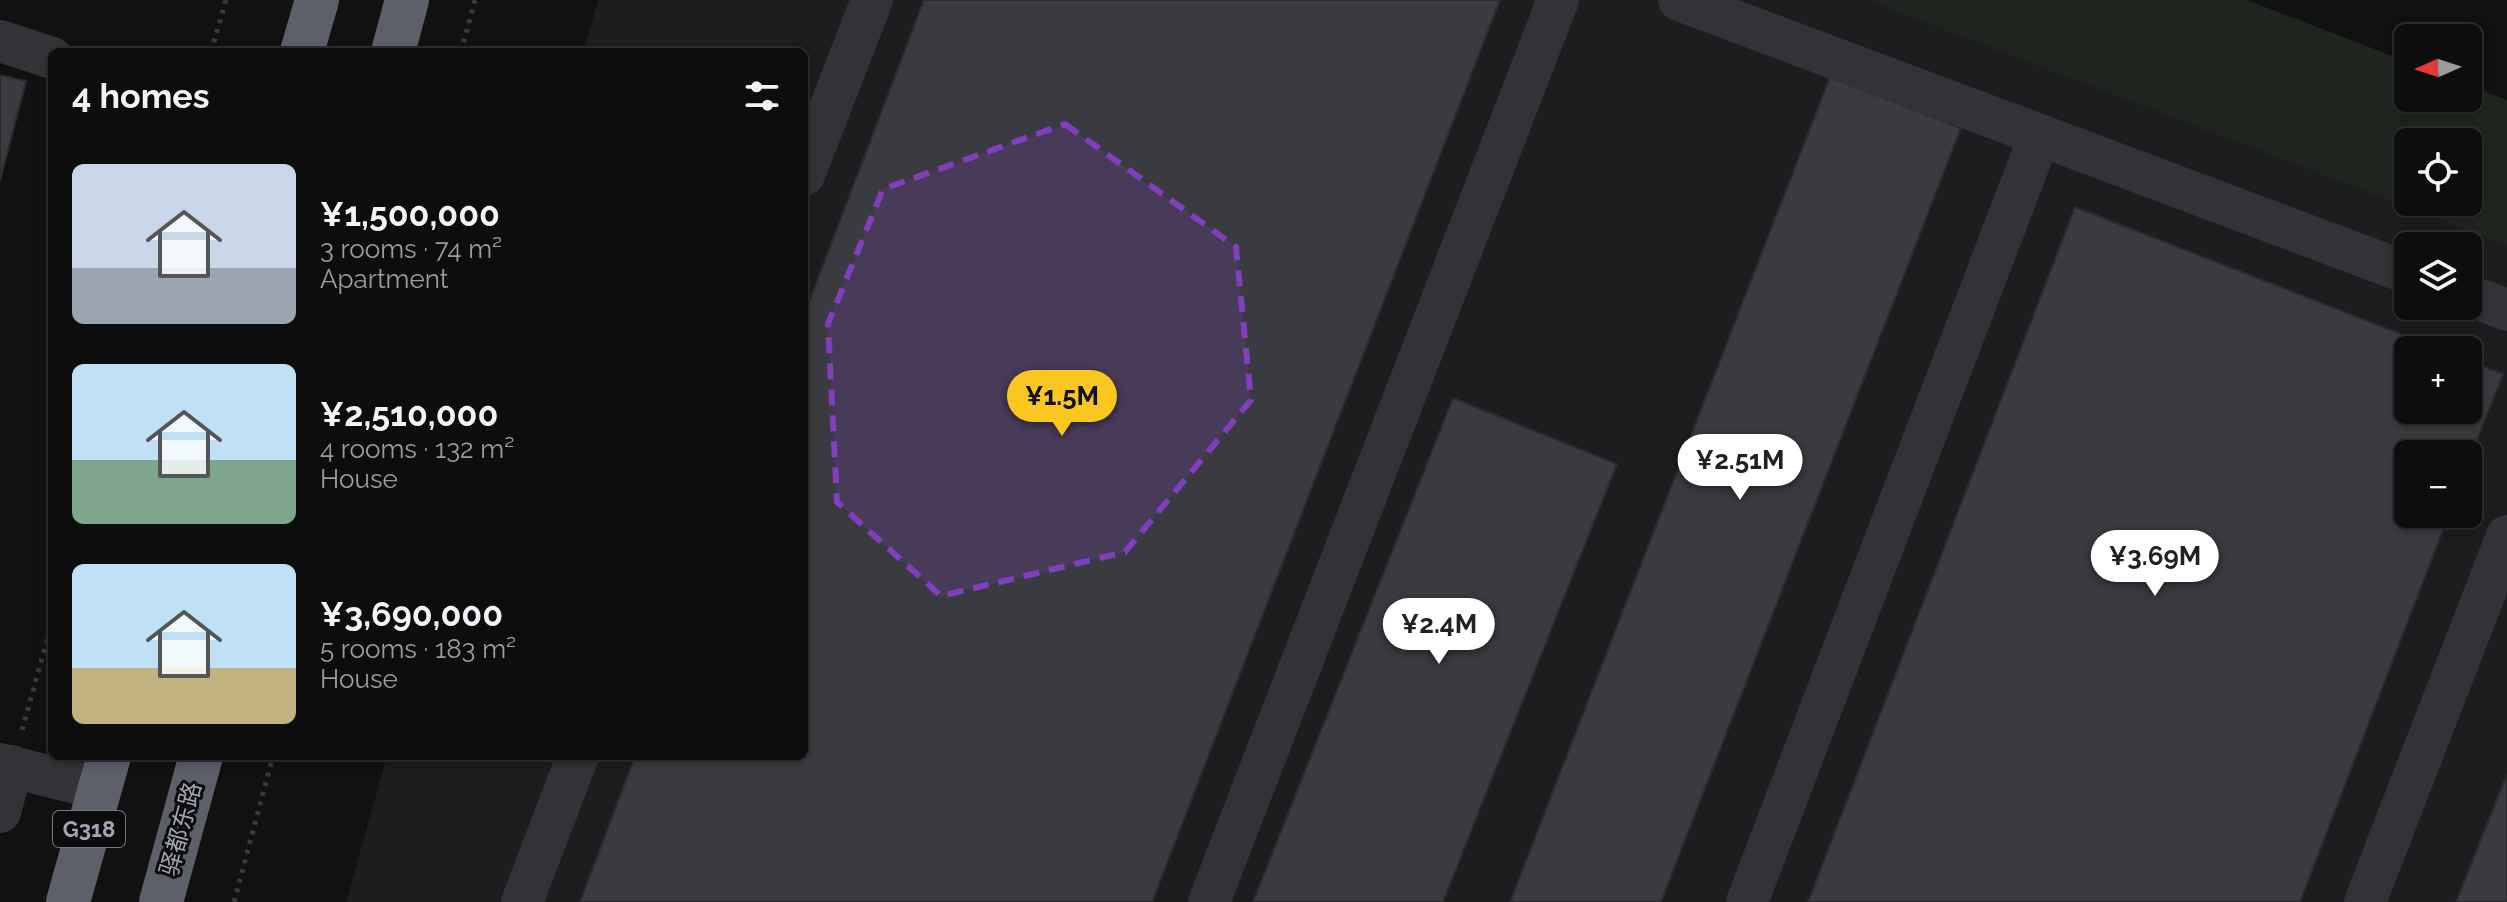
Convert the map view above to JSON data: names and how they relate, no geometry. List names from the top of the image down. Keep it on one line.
{"streets":{"highway":["G318","驿都东路"]},"north":"left","page":{"map_buttons":["+","−"],"heading":"4 homes","list":[{"name":"¥1,500,000","note":"3 rooms · 74 m² · Apartment"},{"name":"¥2,510,000","note":"4 rooms · 132 m² · House"},{"name":"¥3,690,000","note":"5 rooms · 183 m² · House"}],"price":["¥1.5M","¥2.51M","¥3.69M","¥2.4M"]}}
